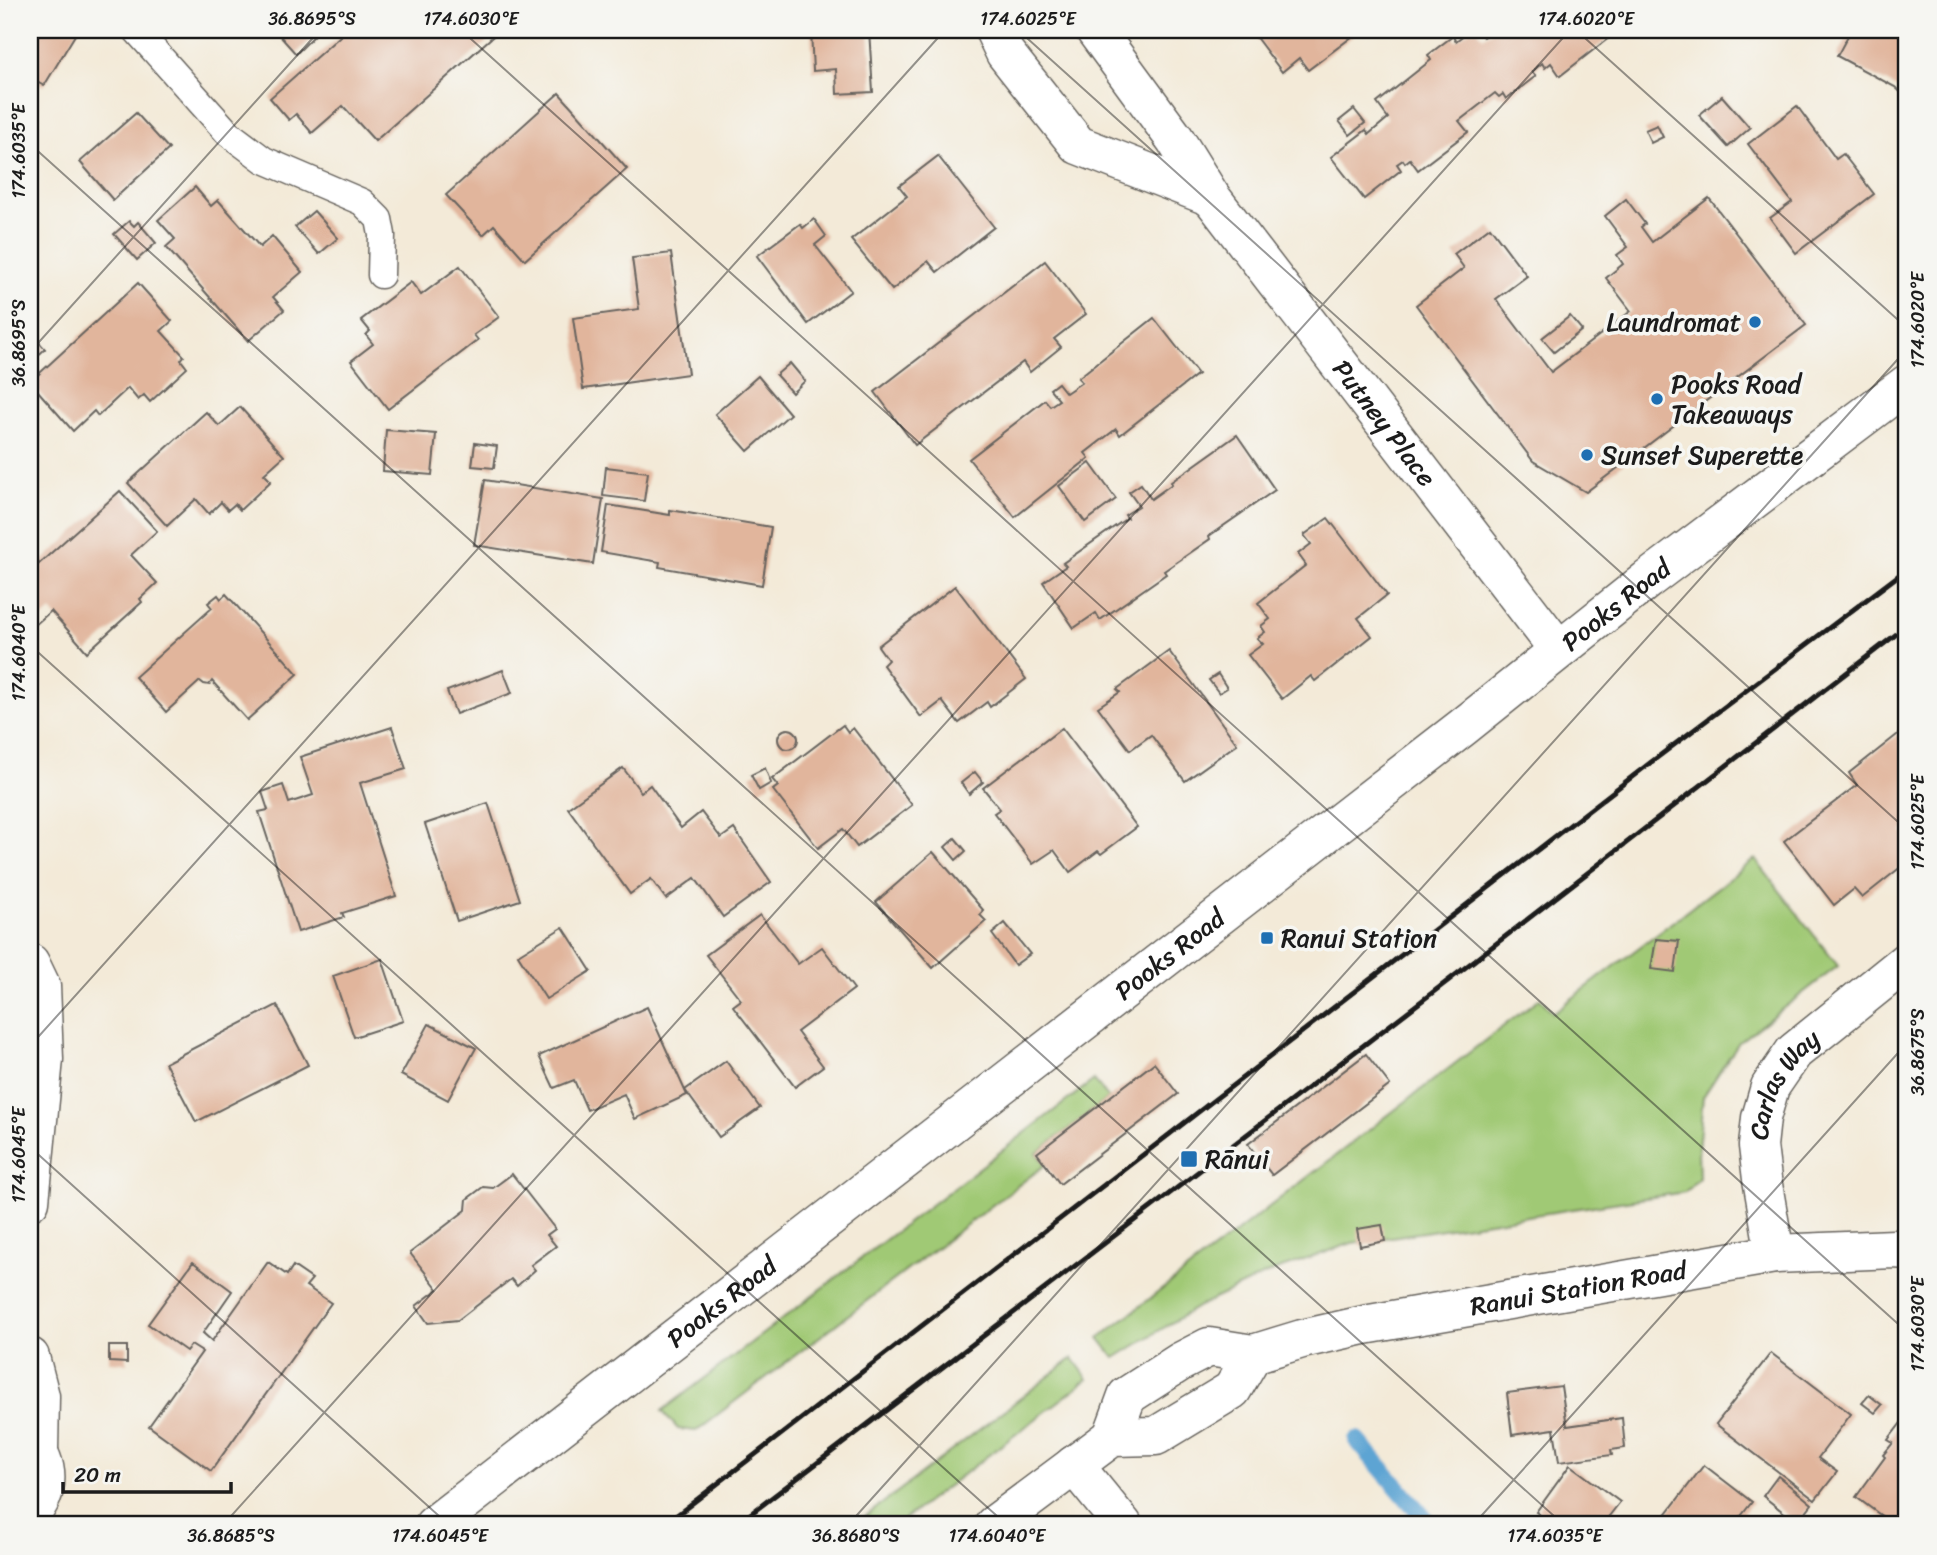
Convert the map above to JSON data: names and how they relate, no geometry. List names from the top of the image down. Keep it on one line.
{"streets":{"street":["Putney Place","Pooks Road","Carlas Way","Ranui Station Road"]},"crossings":[["Putney Place","Pooks Road"],["Carlas Way","Ranui Station Road"]],"places":{"other":["Laundromat","Pooks Road Takeaways","Sunset Superette"],"transit":["Ranui Station","Rānui"]},"scale_bar":"20 m","coordinates":["36.8695°S","174.6030°E","174.6025°E","174.6020°E","174.6035°E","174.6040°E","36.8675°S","174.6045°E","36.8685°S","36.8680°S"]}
